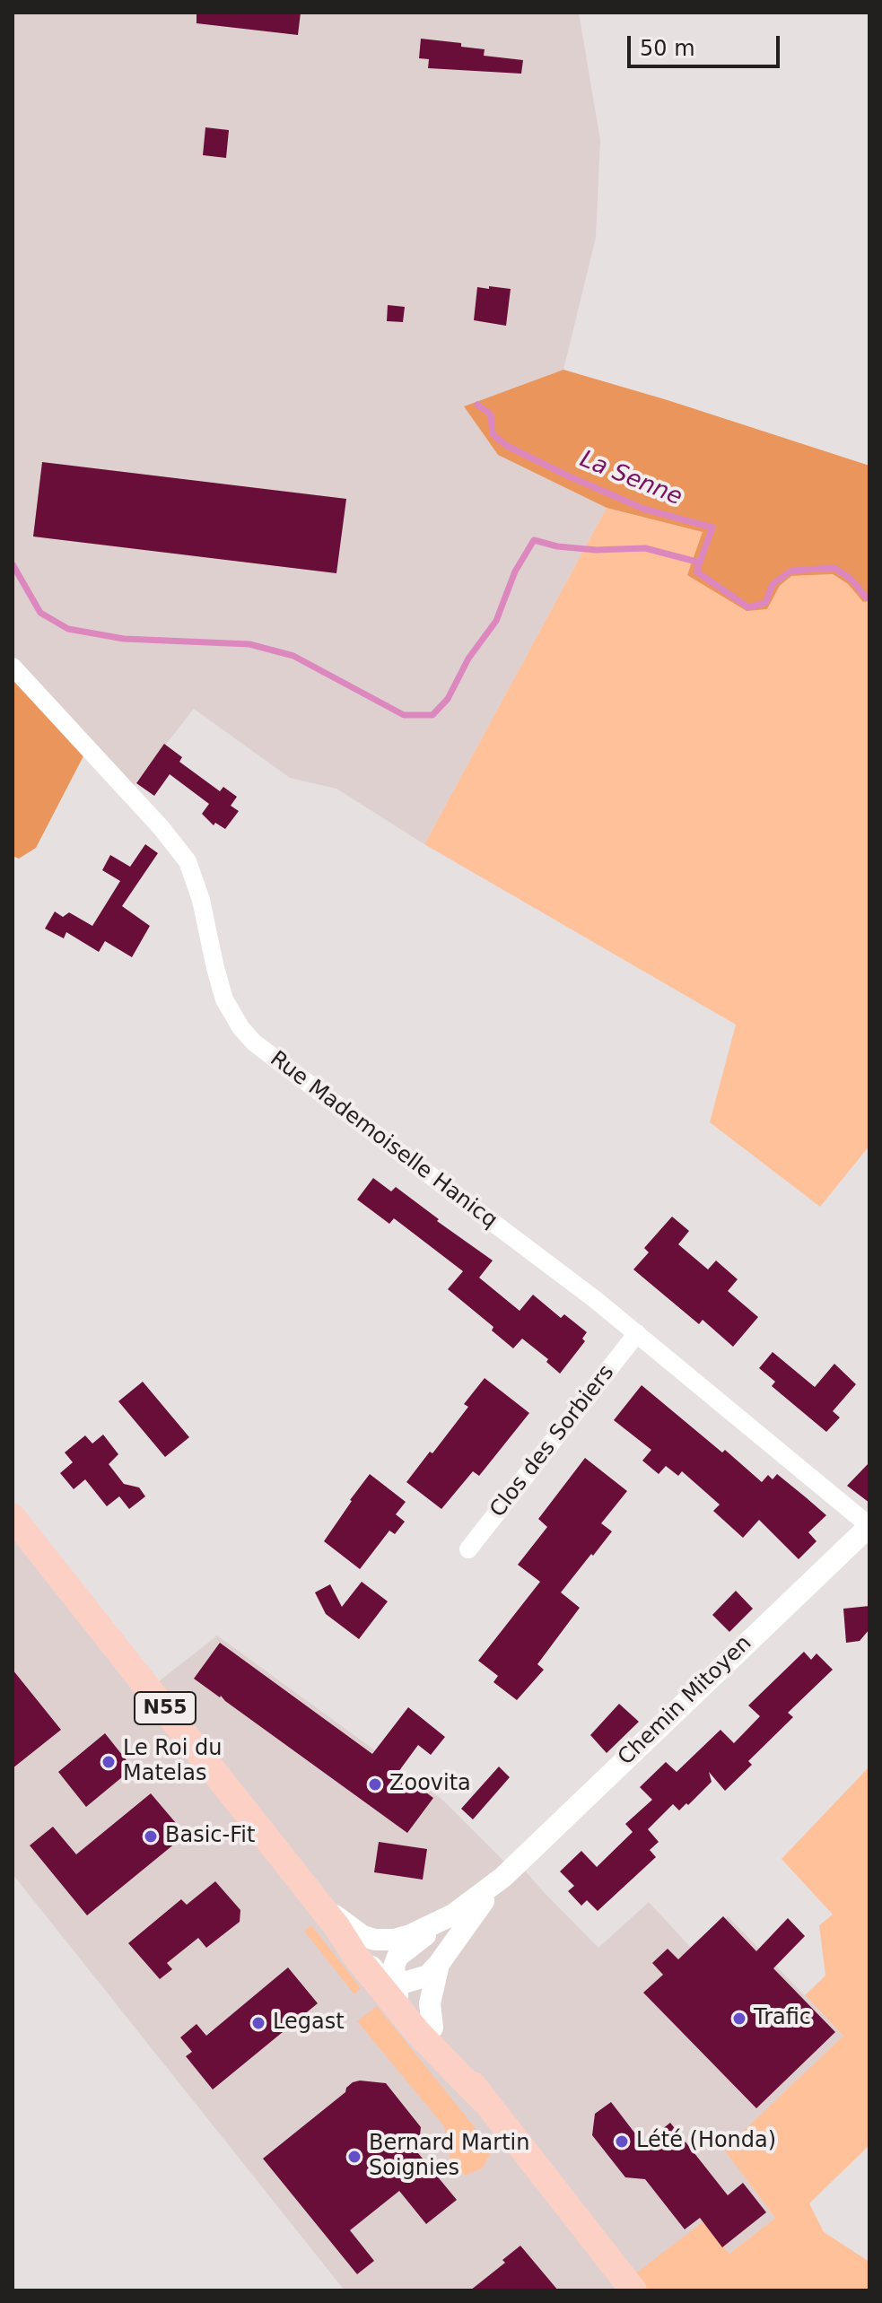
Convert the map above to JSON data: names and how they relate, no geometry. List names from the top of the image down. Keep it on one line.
{"streets":{"main road":["N55"],"street":["Rue Mademoiselle Hanicq","Clos des Sorbiers","Chemin Mitoyen"]},"crossings":[["Rue Mademoiselle Hanicq","Clos des Sorbiers"],["Rue Mademoiselle Hanicq","Chemin Mitoyen"]],"water":["La Senne"],"places":["Le Roi du Matelas","Zoovita","Basic-Fit","Trafic","Legast","Lété (Honda)","Bernard Martin Soignies"],"scale_bar":"50 m"}
